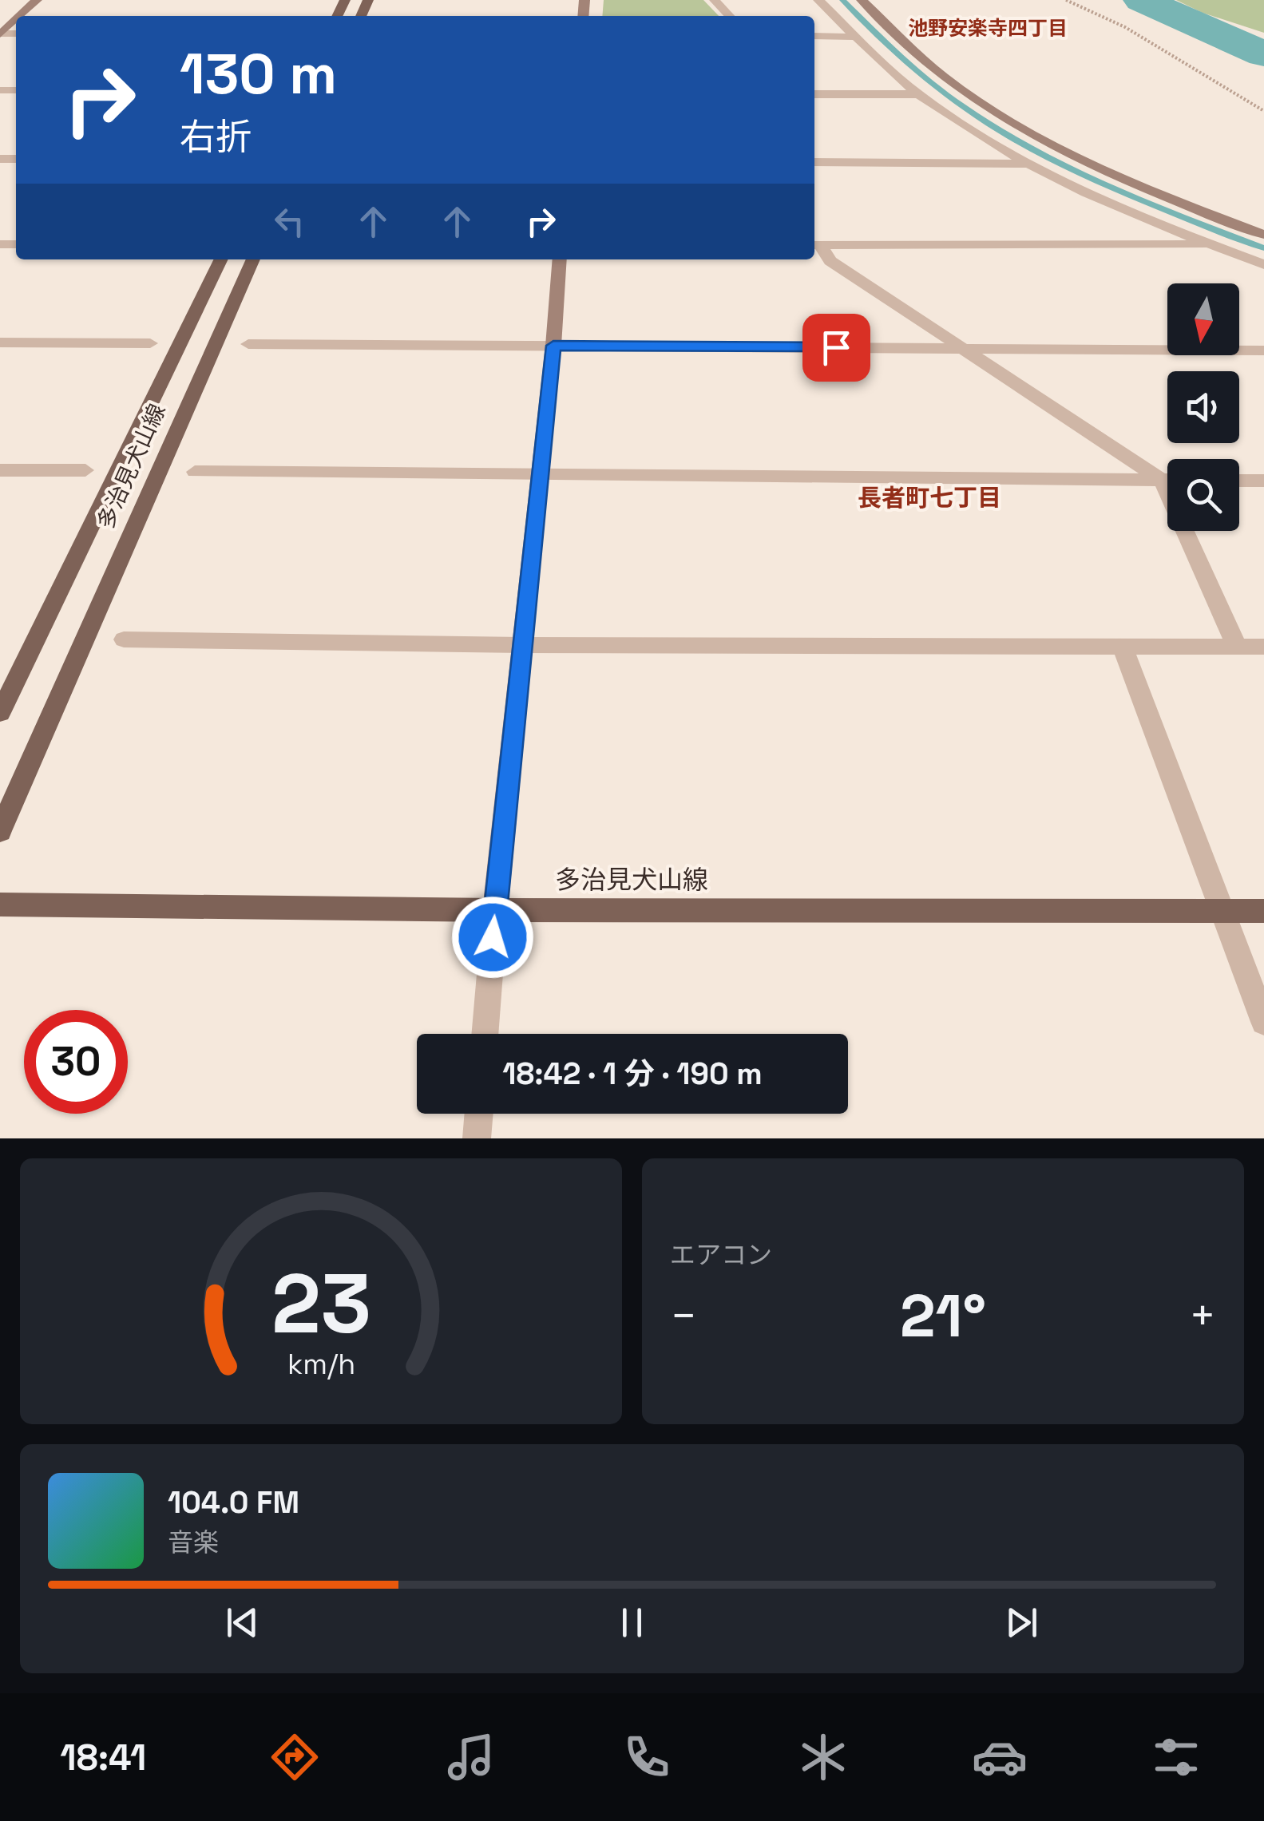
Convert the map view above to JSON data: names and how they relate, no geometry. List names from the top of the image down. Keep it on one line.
{"streets":{"main road":["多治見犬山線"]},"districts":["池野安楽寺四丁目","長者町七丁目"],"north":"bottom","page":{"turn":["130 m","右折"],"limit":"30","trip":"18:42 · 1 分 · 190 m","tile":"エアコン","heat":["−","21°","+"],"song":["104.0 FM","音楽"],"tabs":"18:41","gauge":["23","km/h"]}}
